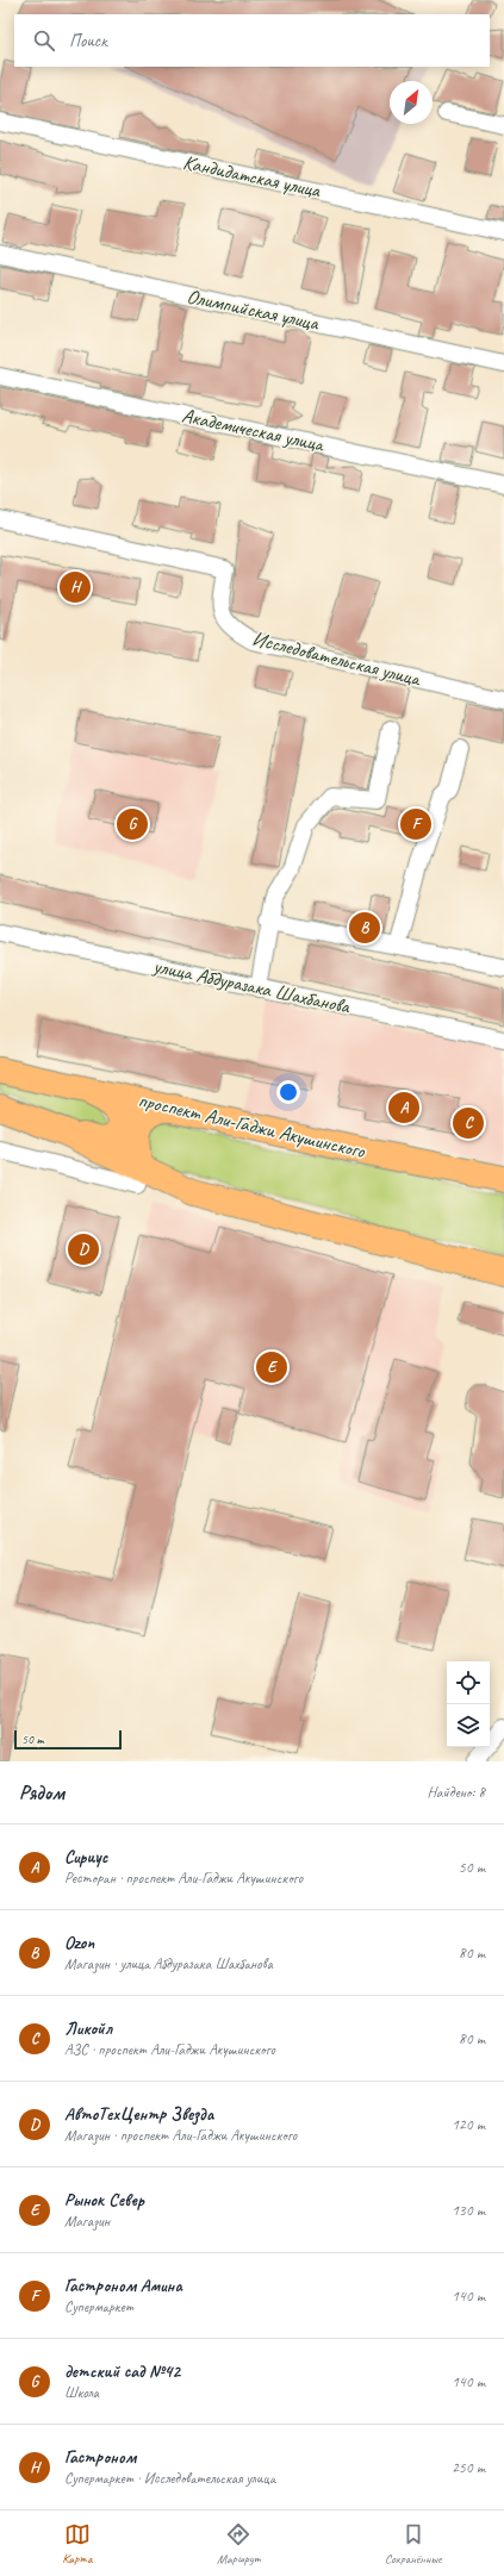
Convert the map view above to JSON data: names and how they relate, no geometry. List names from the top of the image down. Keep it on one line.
{"streets":{"highway":["проспект Али-Гаджи Акушинского"],"street":["Кандидатская улица","Олимпийская улица","Академическая улица","Исследовательская улица","улица Абдуразака Шахбанова"]},"scale_bar":"50 m","north":"top right","page":{"search":"Поиск","pins":["H","F","G","B","A","C","D","E"],"scale":"50 m","heading":["Рядом","Найдено: 8"],"list":[{"mark":"A","name":"Сириус","note":"Ресторан · проспект Али-Гаджи Акушинского","value":"50 m"},{"mark":"B","name":"Ozon","note":"Магазин · улица Абдуразака Шахбанова","value":"80 m"},{"mark":"C","name":"Ликойл","note":"АЗС · проспект Али-Гаджи Акушинского","value":"80 m"},{"mark":"D","name":"АвтоТехЦентр Звезда","note":"Магазин · проспект Али-Гаджи Акушинского","value":"120 m"},{"mark":"E","name":"Рынок Север","note":"Магазин","value":"130 m"},{"mark":"F","name":"Гастроном Амина","note":"Супермаркет","value":"140 m"},{"mark":"G","name":"детский сад №42","note":"Школа","value":"140 m"},{"mark":"H","name":"Гастроном","note":"Супермаркет · Исследовательская улица","value":"250 m"}],"nav":["Карта","Маршрут","Сохранённые"]}}
